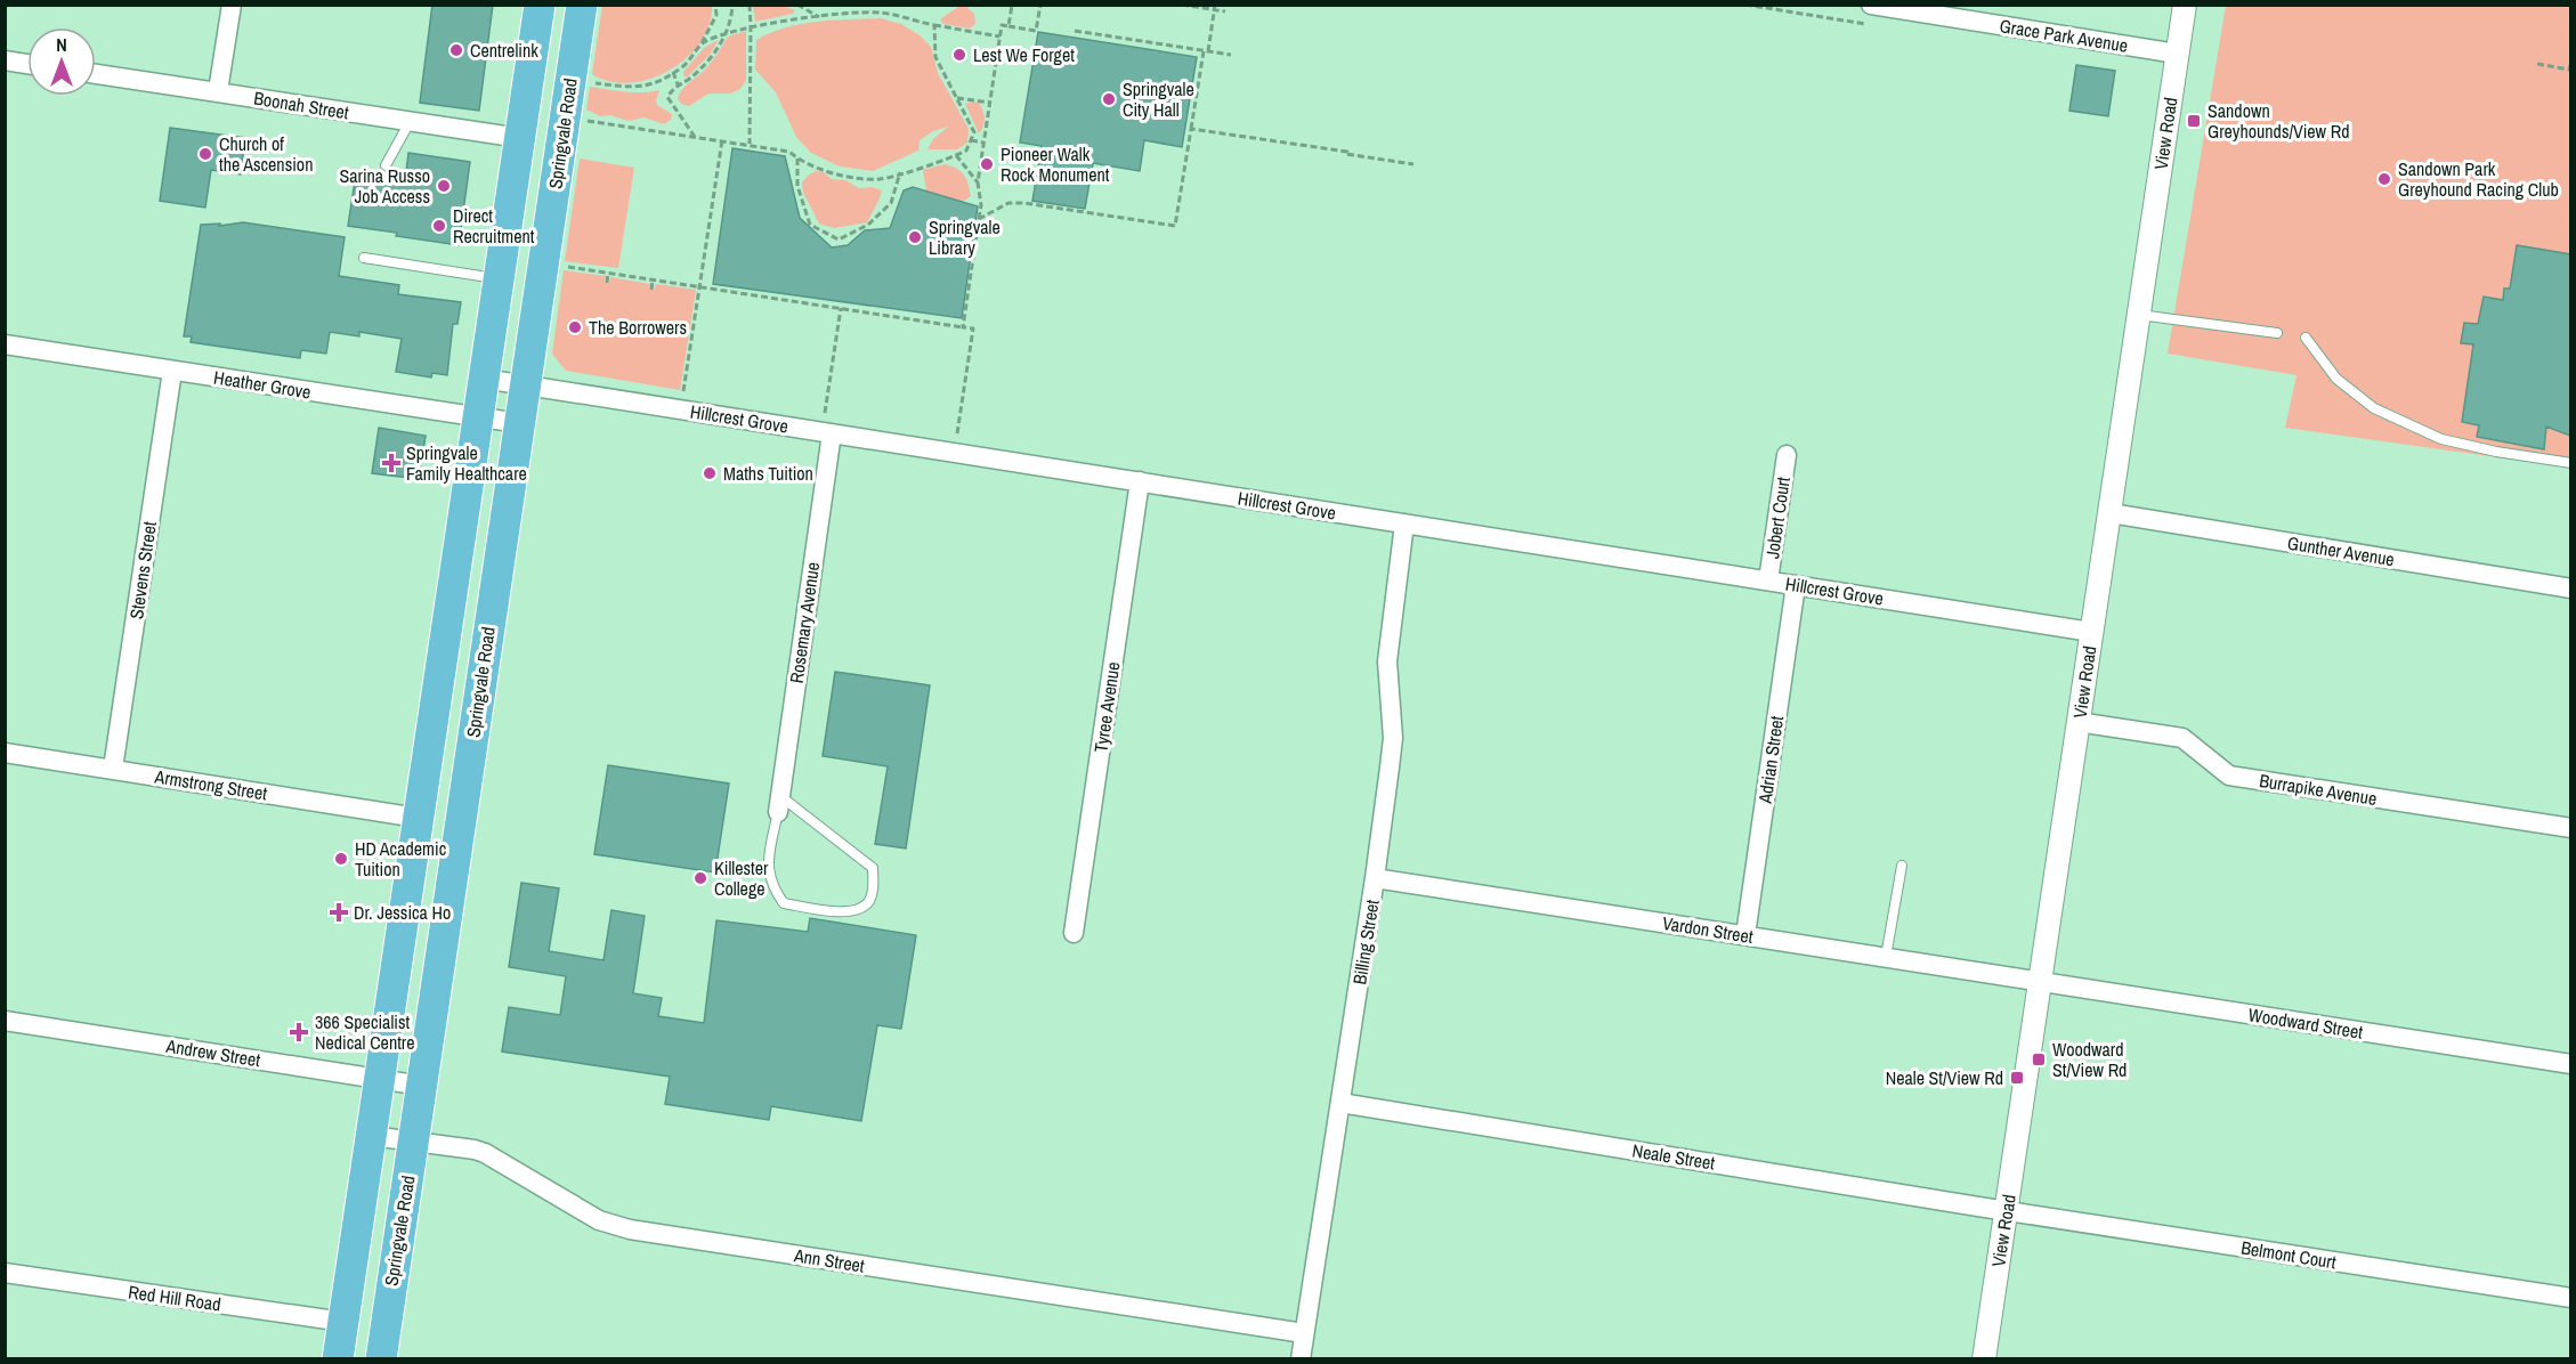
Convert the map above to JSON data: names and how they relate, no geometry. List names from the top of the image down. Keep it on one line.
{"streets":{"highway":["Springvale Road"],"street":["Grace Park Avenue","Boonah Street","View Road","Heather Grove","Hillcrest Grove","Jobert Court","Gunther Avenue","Stevens Street","Rosemary Avenue","Tyree Avenue","Adrian Street","Armstrong Street","Burrapike Avenue","Vardon Street","Billing Street","Woodward Street","Andrew Street","Neale Street","Belmont Court","Ann Street","Red Hill Road"]},"crossings":[["Grace Park Avenue","View Road"],["Springvale Road","Heather Grove"],["Springvale Road","Hillcrest Grove"],["Springvale Road","Andrew Street"],["Springvale Road","Ann Street"],["View Road","Hillcrest Grove"],["View Road","Gunther Avenue"],["View Road","Burrapike Avenue"],["View Road","Vardon Street"],["View Road","Woodward Street"],["View Road","Neale Street"],["View Road","Belmont Court"],["Heather Grove","Stevens Street"],["Hillcrest Grove","Jobert Court"],["Hillcrest Grove","Rosemary Avenue"],["Hillcrest Grove","Tyree Avenue"],["Hillcrest Grove","Adrian Street"],["Hillcrest Grove","Billing Street"],["Stevens Street","Armstrong Street"],["Adrian Street","Vardon Street"],["Vardon Street","Billing Street"],["Vardon Street","Woodward Street"],["Billing Street","Neale Street"],["Billing Street","Ann Street"],["Neale Street","Belmont Court"]],"places":{"other":["Centrelink","Lest We Forget","Springvale City Hall","Church of the Ascension","Pioneer Walk Rock Monument","Sandown Park Greyhound Racing Club","Sarina Russo Job Access","Direct Recruitment","Springvale Library","The Borrowers","Maths Tuition","HD Academic Tuition","Killester College"],"transit":["Sandown Greyhounds/View Rd","Woodward St/View Rd","Neale St/View Rd"],"health":["Springvale Family Healthcare","Dr. Jessica Ho","366 Specialist Nedical Centre"]},"north":"top"}
